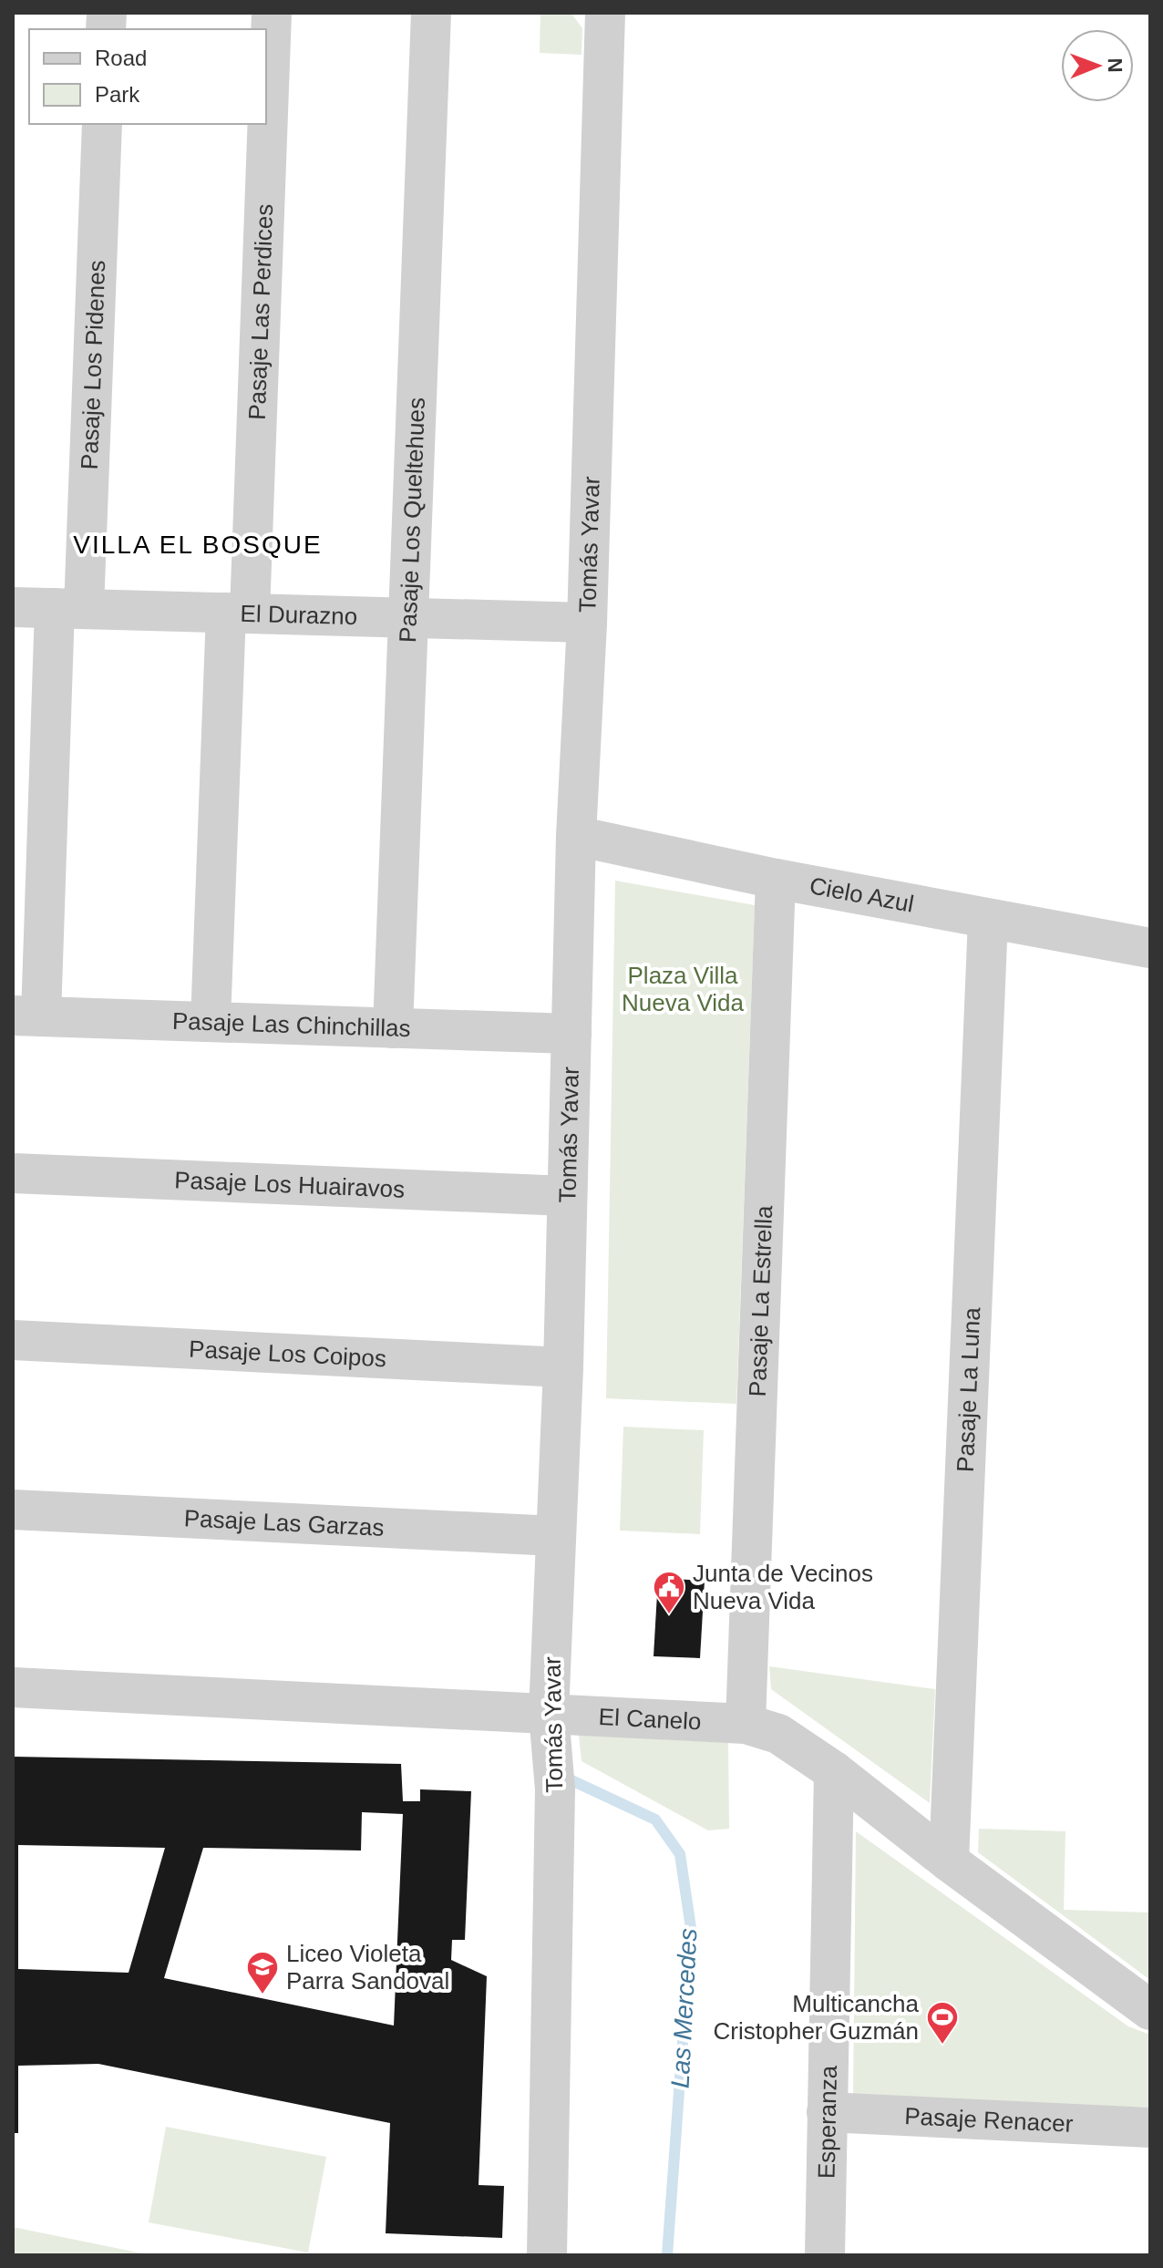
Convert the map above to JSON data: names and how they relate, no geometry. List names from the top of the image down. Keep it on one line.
{"streets":{"street":["Pasaje Las Perdices","Pasaje Los Pidenes","Pasaje Los Queltehues","Tomás Yavar","El Durazno","Cielo Azul","Pasaje Las Chinchillas","Pasaje Los Huairavos","Pasaje La Estrella","Pasaje Los Coipos","Pasaje La Luna","Pasaje Las Garzas","El Canelo","Pasaje Renacer","Esperanza"]},"crossings":[["Pasaje Las Perdices","El Durazno"],["Pasaje Las Perdices","Pasaje Las Chinchillas"],["Pasaje Los Pidenes","El Durazno"],["Pasaje Los Pidenes","Pasaje Las Chinchillas"],["Pasaje Los Queltehues","El Durazno"],["Pasaje Los Queltehues","Pasaje Las Chinchillas"],["Tomás Yavar","El Durazno"],["Tomás Yavar","Cielo Azul"],["Tomás Yavar","Pasaje Las Chinchillas"],["Tomás Yavar","Pasaje Los Huairavos"],["Tomás Yavar","Pasaje Los Coipos"],["Tomás Yavar","Pasaje Las Garzas"],["Tomás Yavar","El Canelo"],["Cielo Azul","Pasaje La Estrella"],["Cielo Azul","Pasaje La Luna"],["Pasaje La Estrella","El Canelo"],["Pasaje La Luna","El Canelo"],["El Canelo","Esperanza"],["Pasaje Renacer","Esperanza"]],"districts":["VILLA EL BOSQUE"],"water":["Las Mercedes"],"parks":["Plaza Villa Nueva Vida"],"places":{"public building":["Junta de Vecinos Nueva Vida"],"school or university":["Liceo Violeta Parra Sandoval"],"sports":["Multicancha Cristopher Guzmán"]},"legend":["Road","Park"],"north":"right"}
